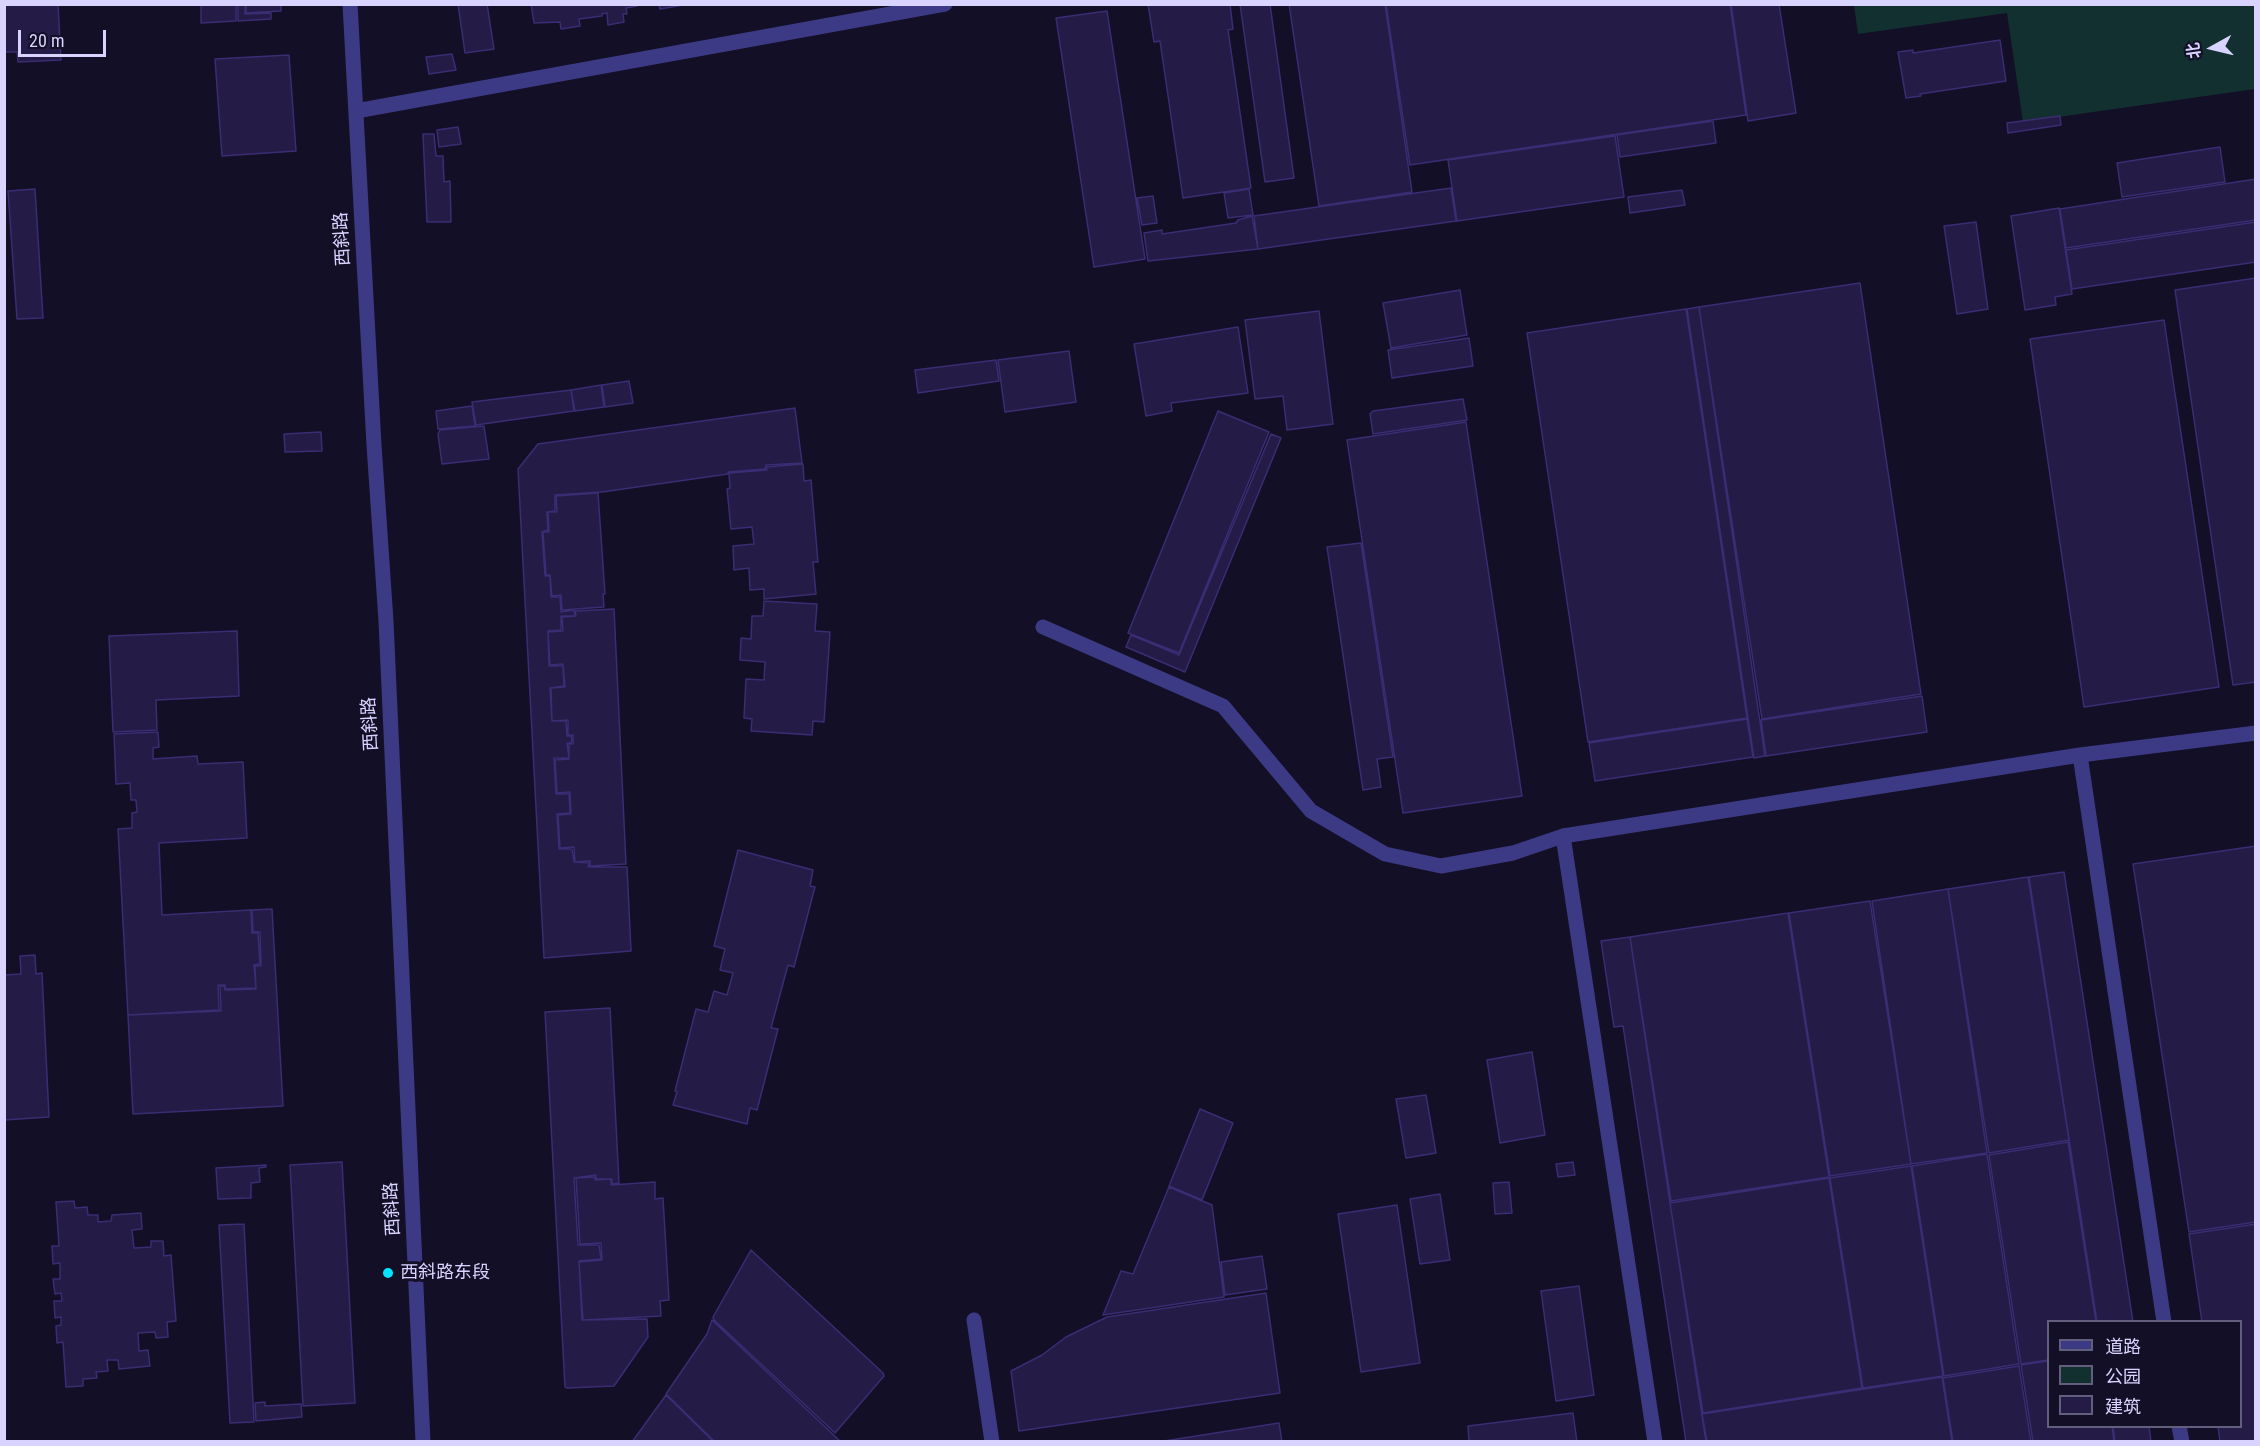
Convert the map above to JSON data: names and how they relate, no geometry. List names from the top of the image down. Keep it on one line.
{"streets":{"street":["西斜路"]},"places":["西斜路东段"],"legend":["道路","公园","建筑"],"scale_bar":"20 m","north":"left"}
